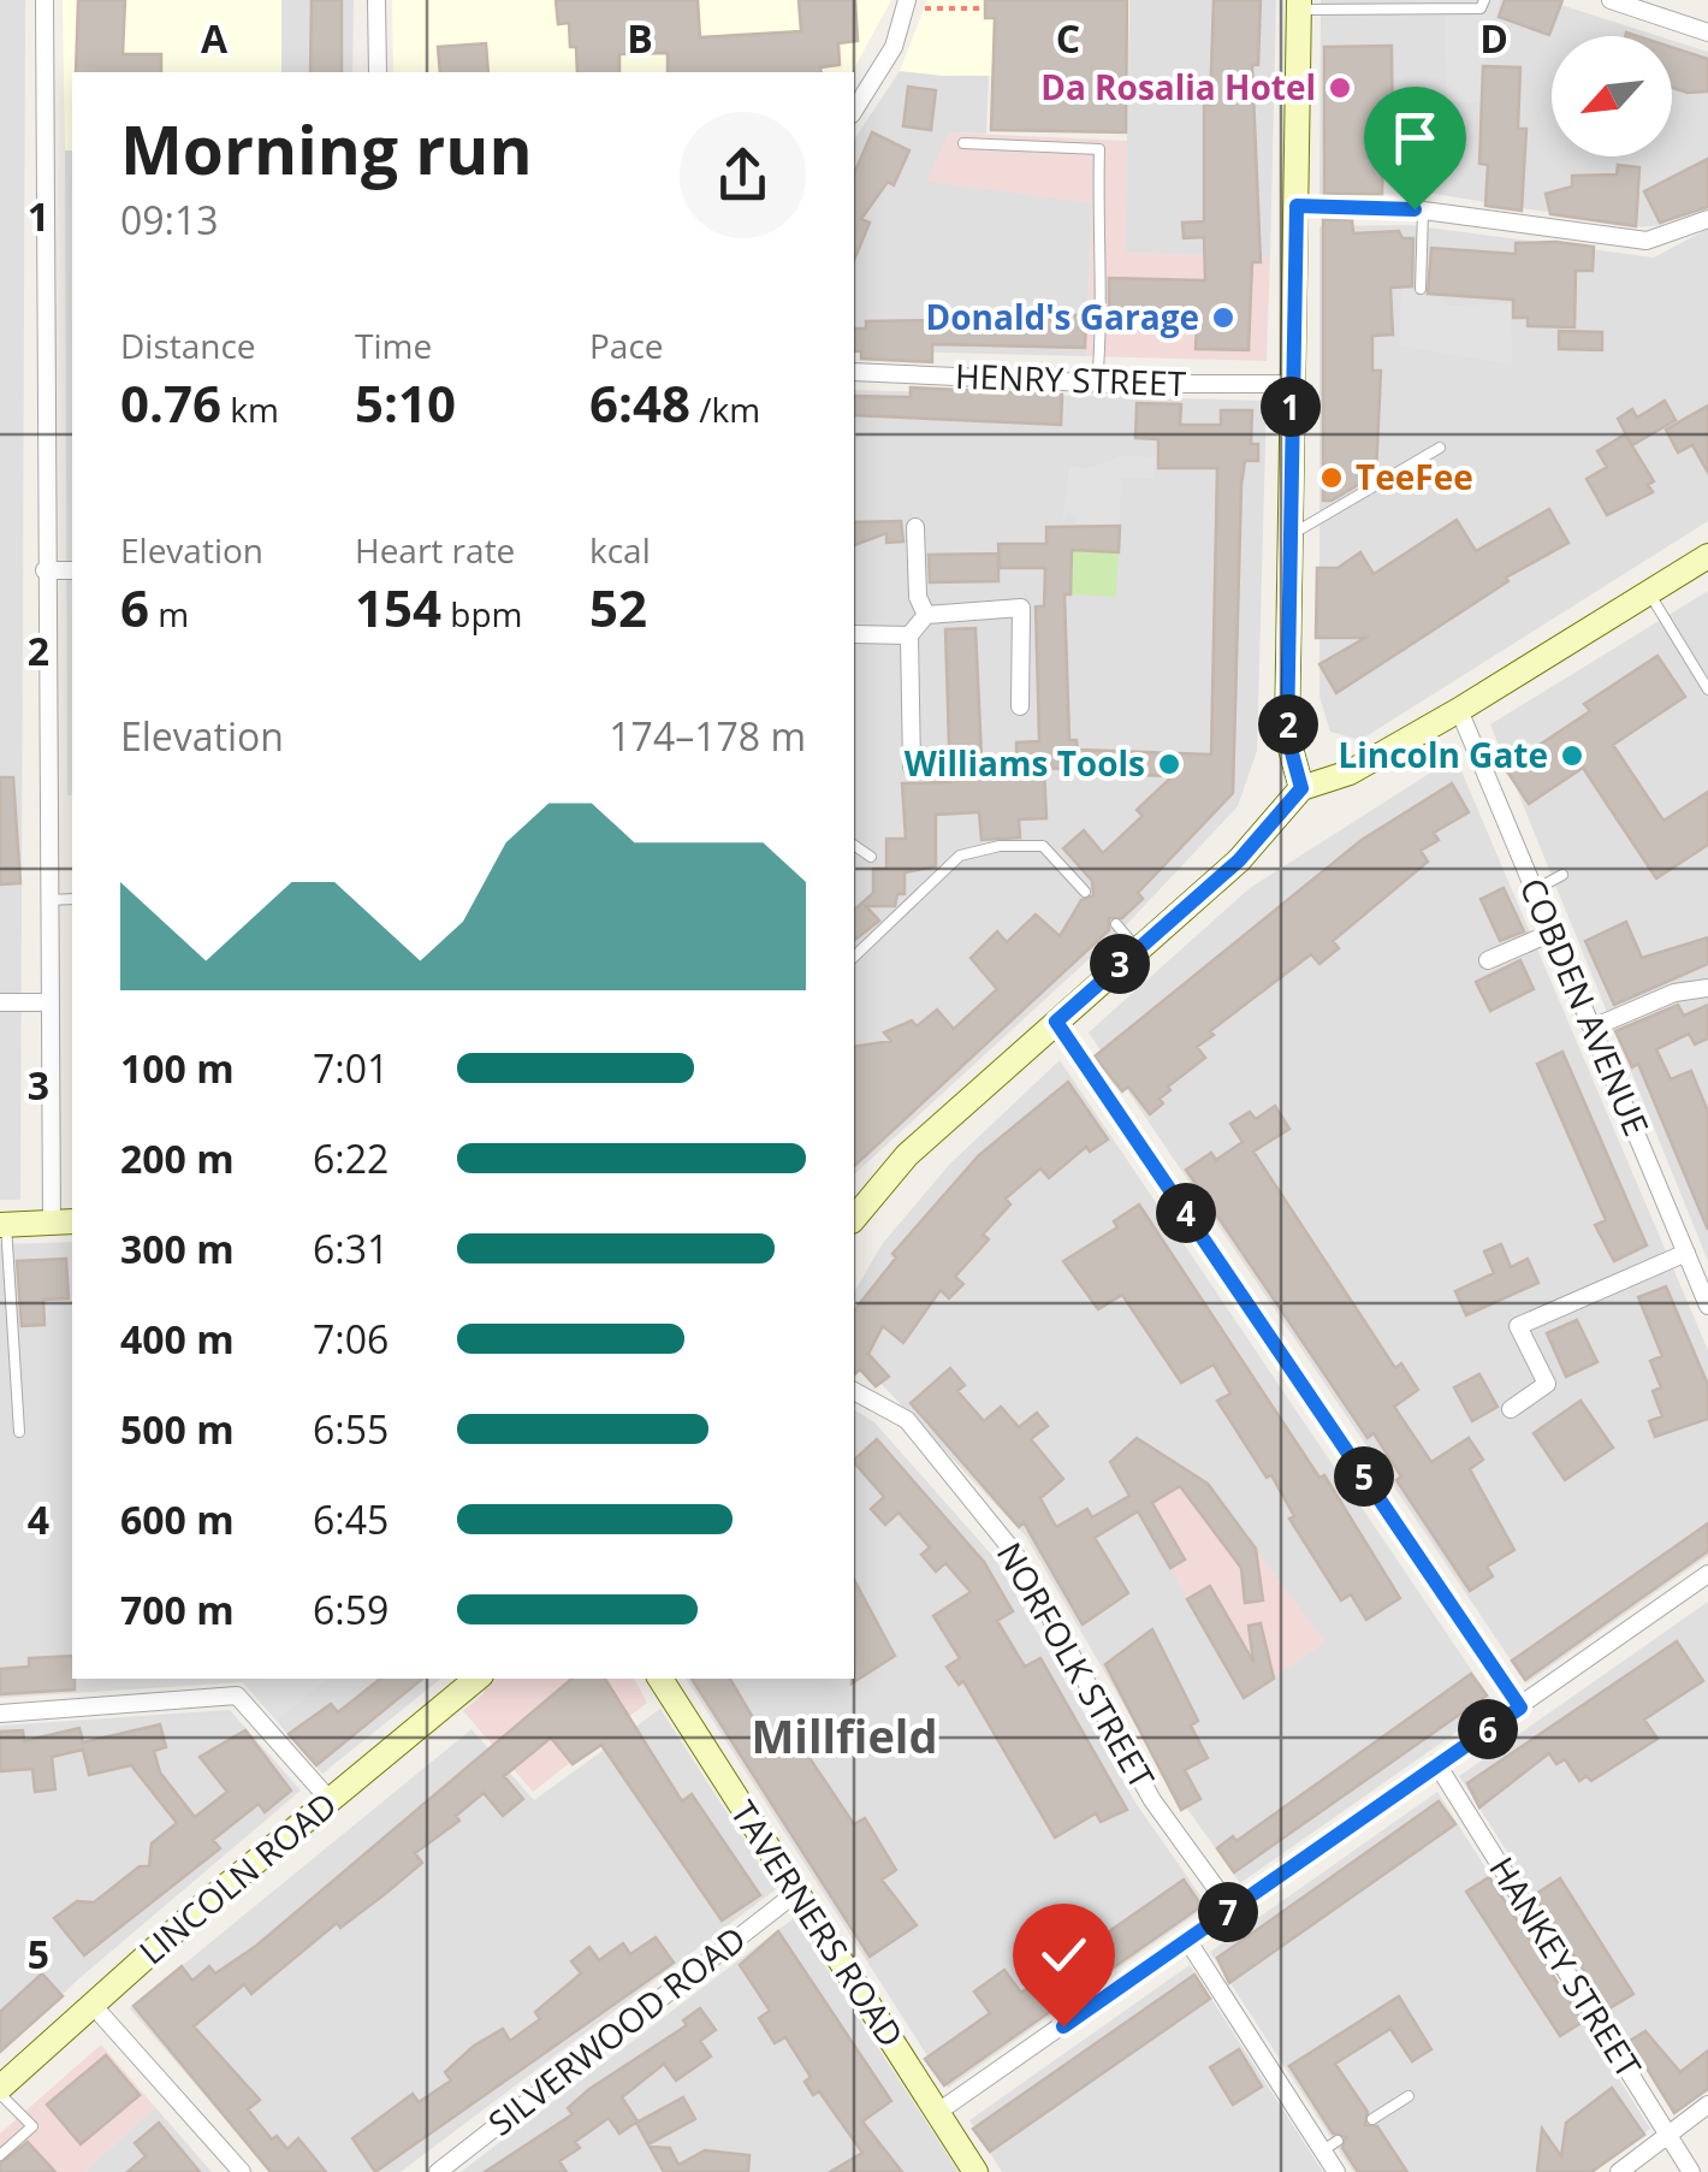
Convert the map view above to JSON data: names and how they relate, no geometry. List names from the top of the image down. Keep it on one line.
{"streets":{"street":["HENRY STREET","COBDEN AVENUE","NORFOLK STREET","LINCOLN ROAD","TAVERNERS ROAD","HANKEY STREET","SILVERWOOD ROAD"]},"crossings":[["TAVERNERS ROAD","SILVERWOOD ROAD"]],"districts":["Millfield"],"places":["Da Rosalia Hotel","Donald's Garage","TeeFee","Lincoln Gate","Williams Tools"],"north":"bottom left","page":{"heading":["Morning run","09:13"],"stats":[["Distance","0.76 km"],["Time","5:10"],["Pace","6:48 /km"],["Elevation","6 m"],["Heart rate","154 bpm"],["kcal","52"]],"pins":["1","2","3","4","5","6","7"],"chart":["Elevation","174–178 m"],"list":[{"name":"100 m","note":"7:01"},{"name":"200 m","note":"6:22"},{"name":"300 m","note":"6:31"},{"name":"400 m","note":"7:06"},{"name":"500 m","note":"6:55"},{"name":"600 m","note":"6:45"},{"name":"700 m","note":"6:59"}]},"grid":{"columns":["A","B","C","D"],"rows":["1","2","3","4","5"]}}
